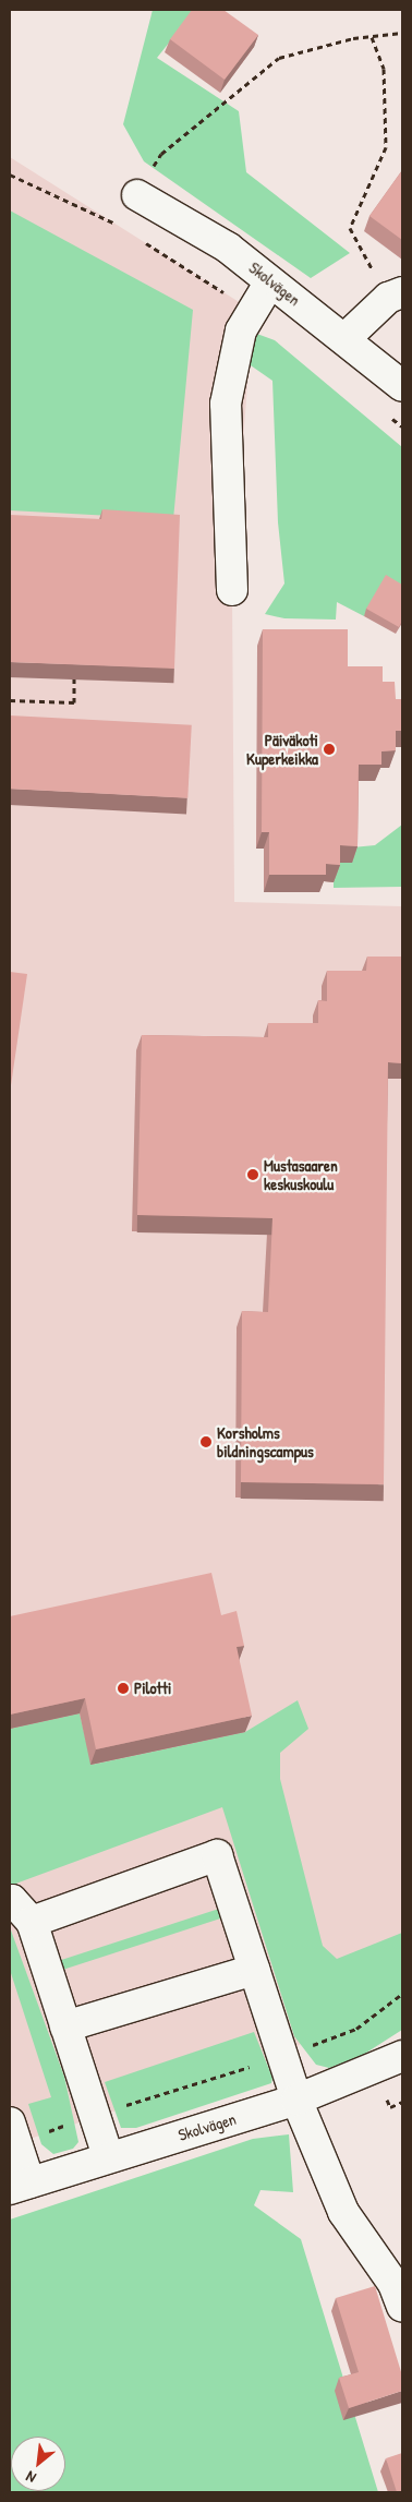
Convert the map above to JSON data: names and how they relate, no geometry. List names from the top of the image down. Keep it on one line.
{"streets":{"street":["Skolvägen"]},"places":["Päiväkoti Kuperkeikka","Mustasaaren keskuskoulu","Korsholms bildningscampus","Pilotti"],"north":"bottom left"}
